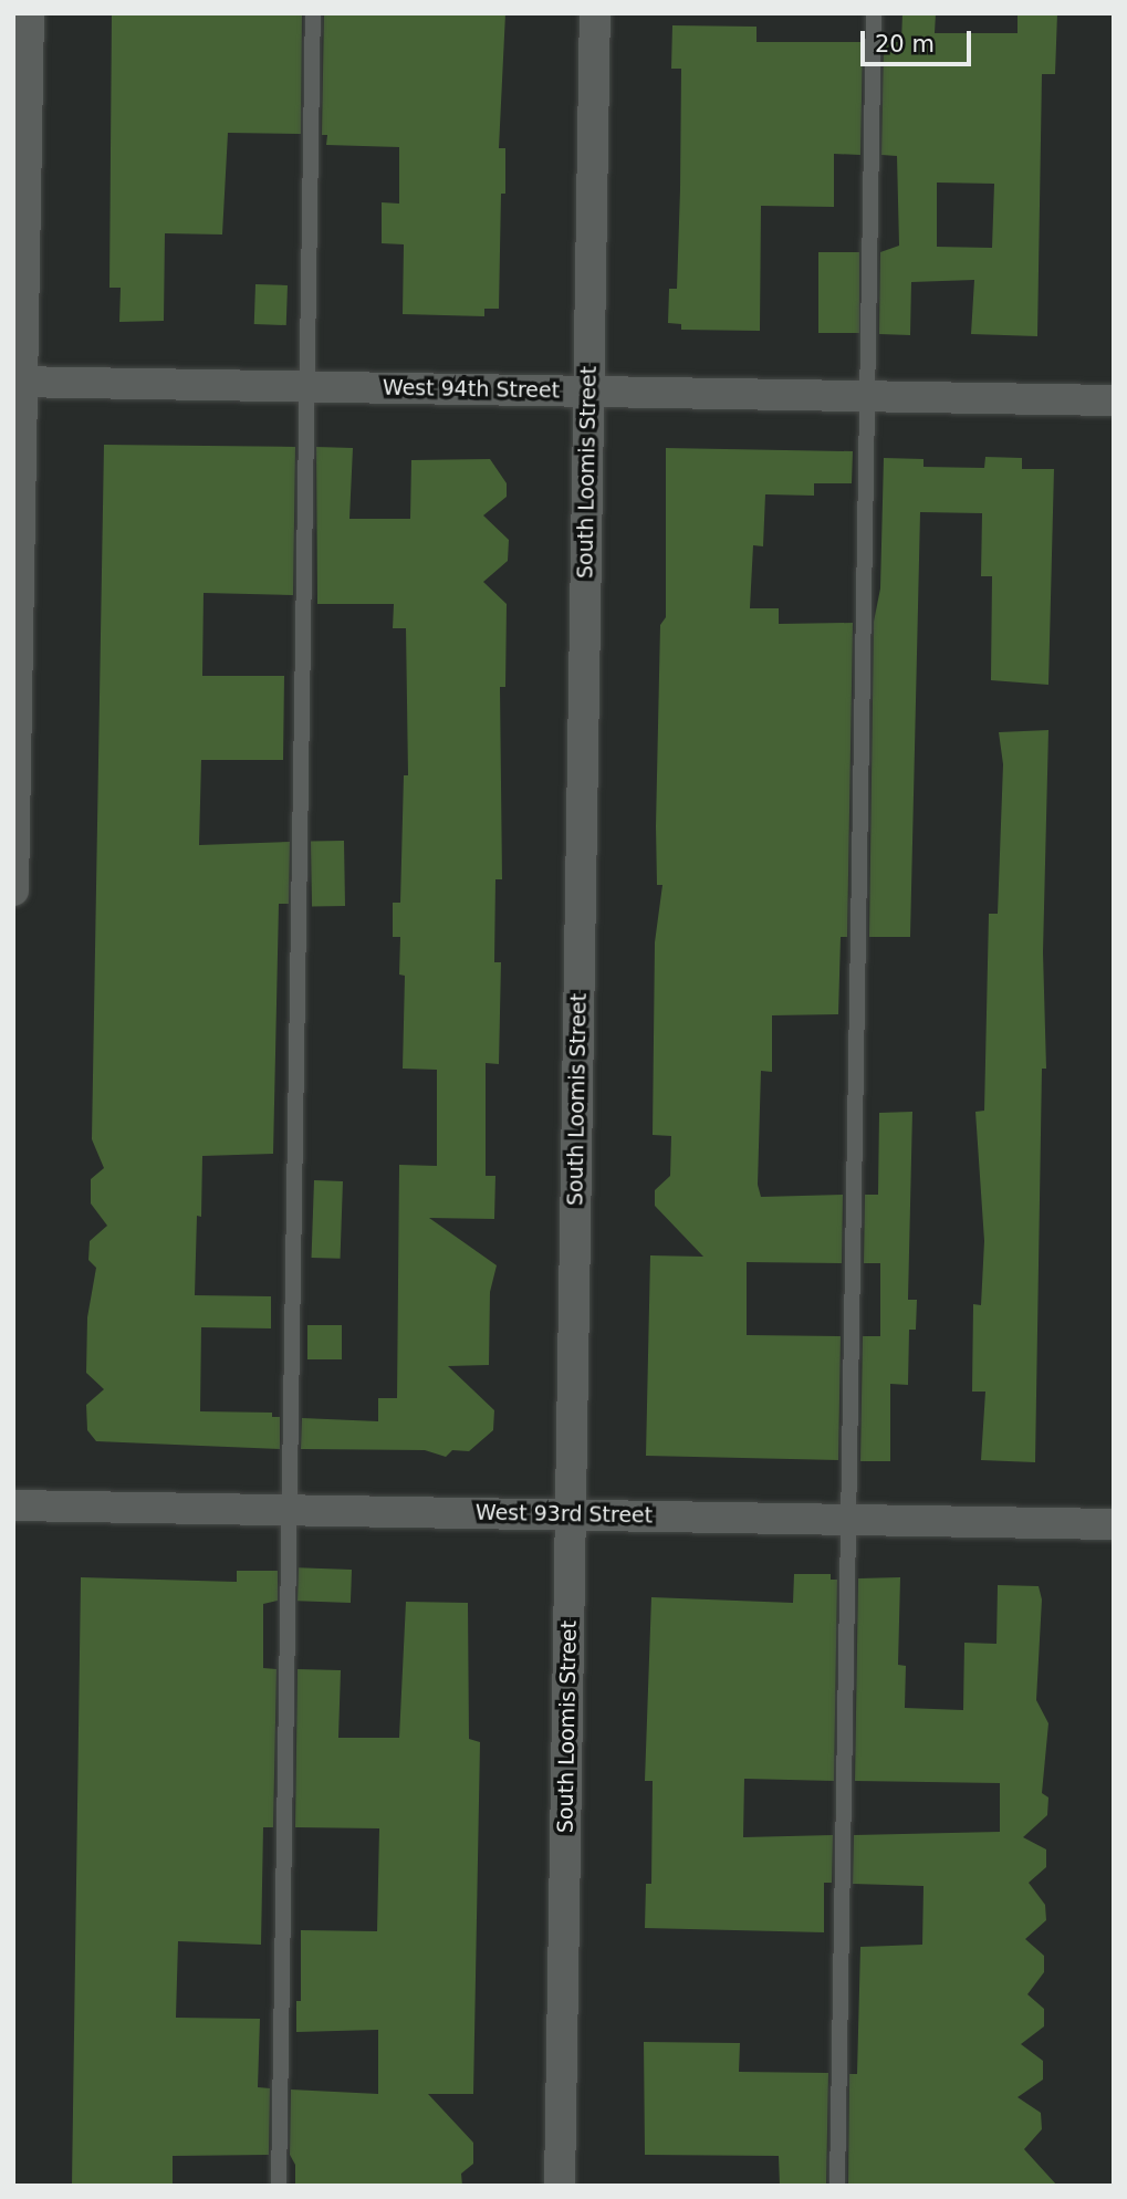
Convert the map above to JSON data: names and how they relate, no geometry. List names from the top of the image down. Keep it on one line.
{"streets":{"street":["West 94th Street","South Loomis Street","West 93rd Street"]},"crossings":[["West 94th Street","South Loomis Street"],["South Loomis Street","West 93rd Street"]],"scale_bar":"20 m"}
